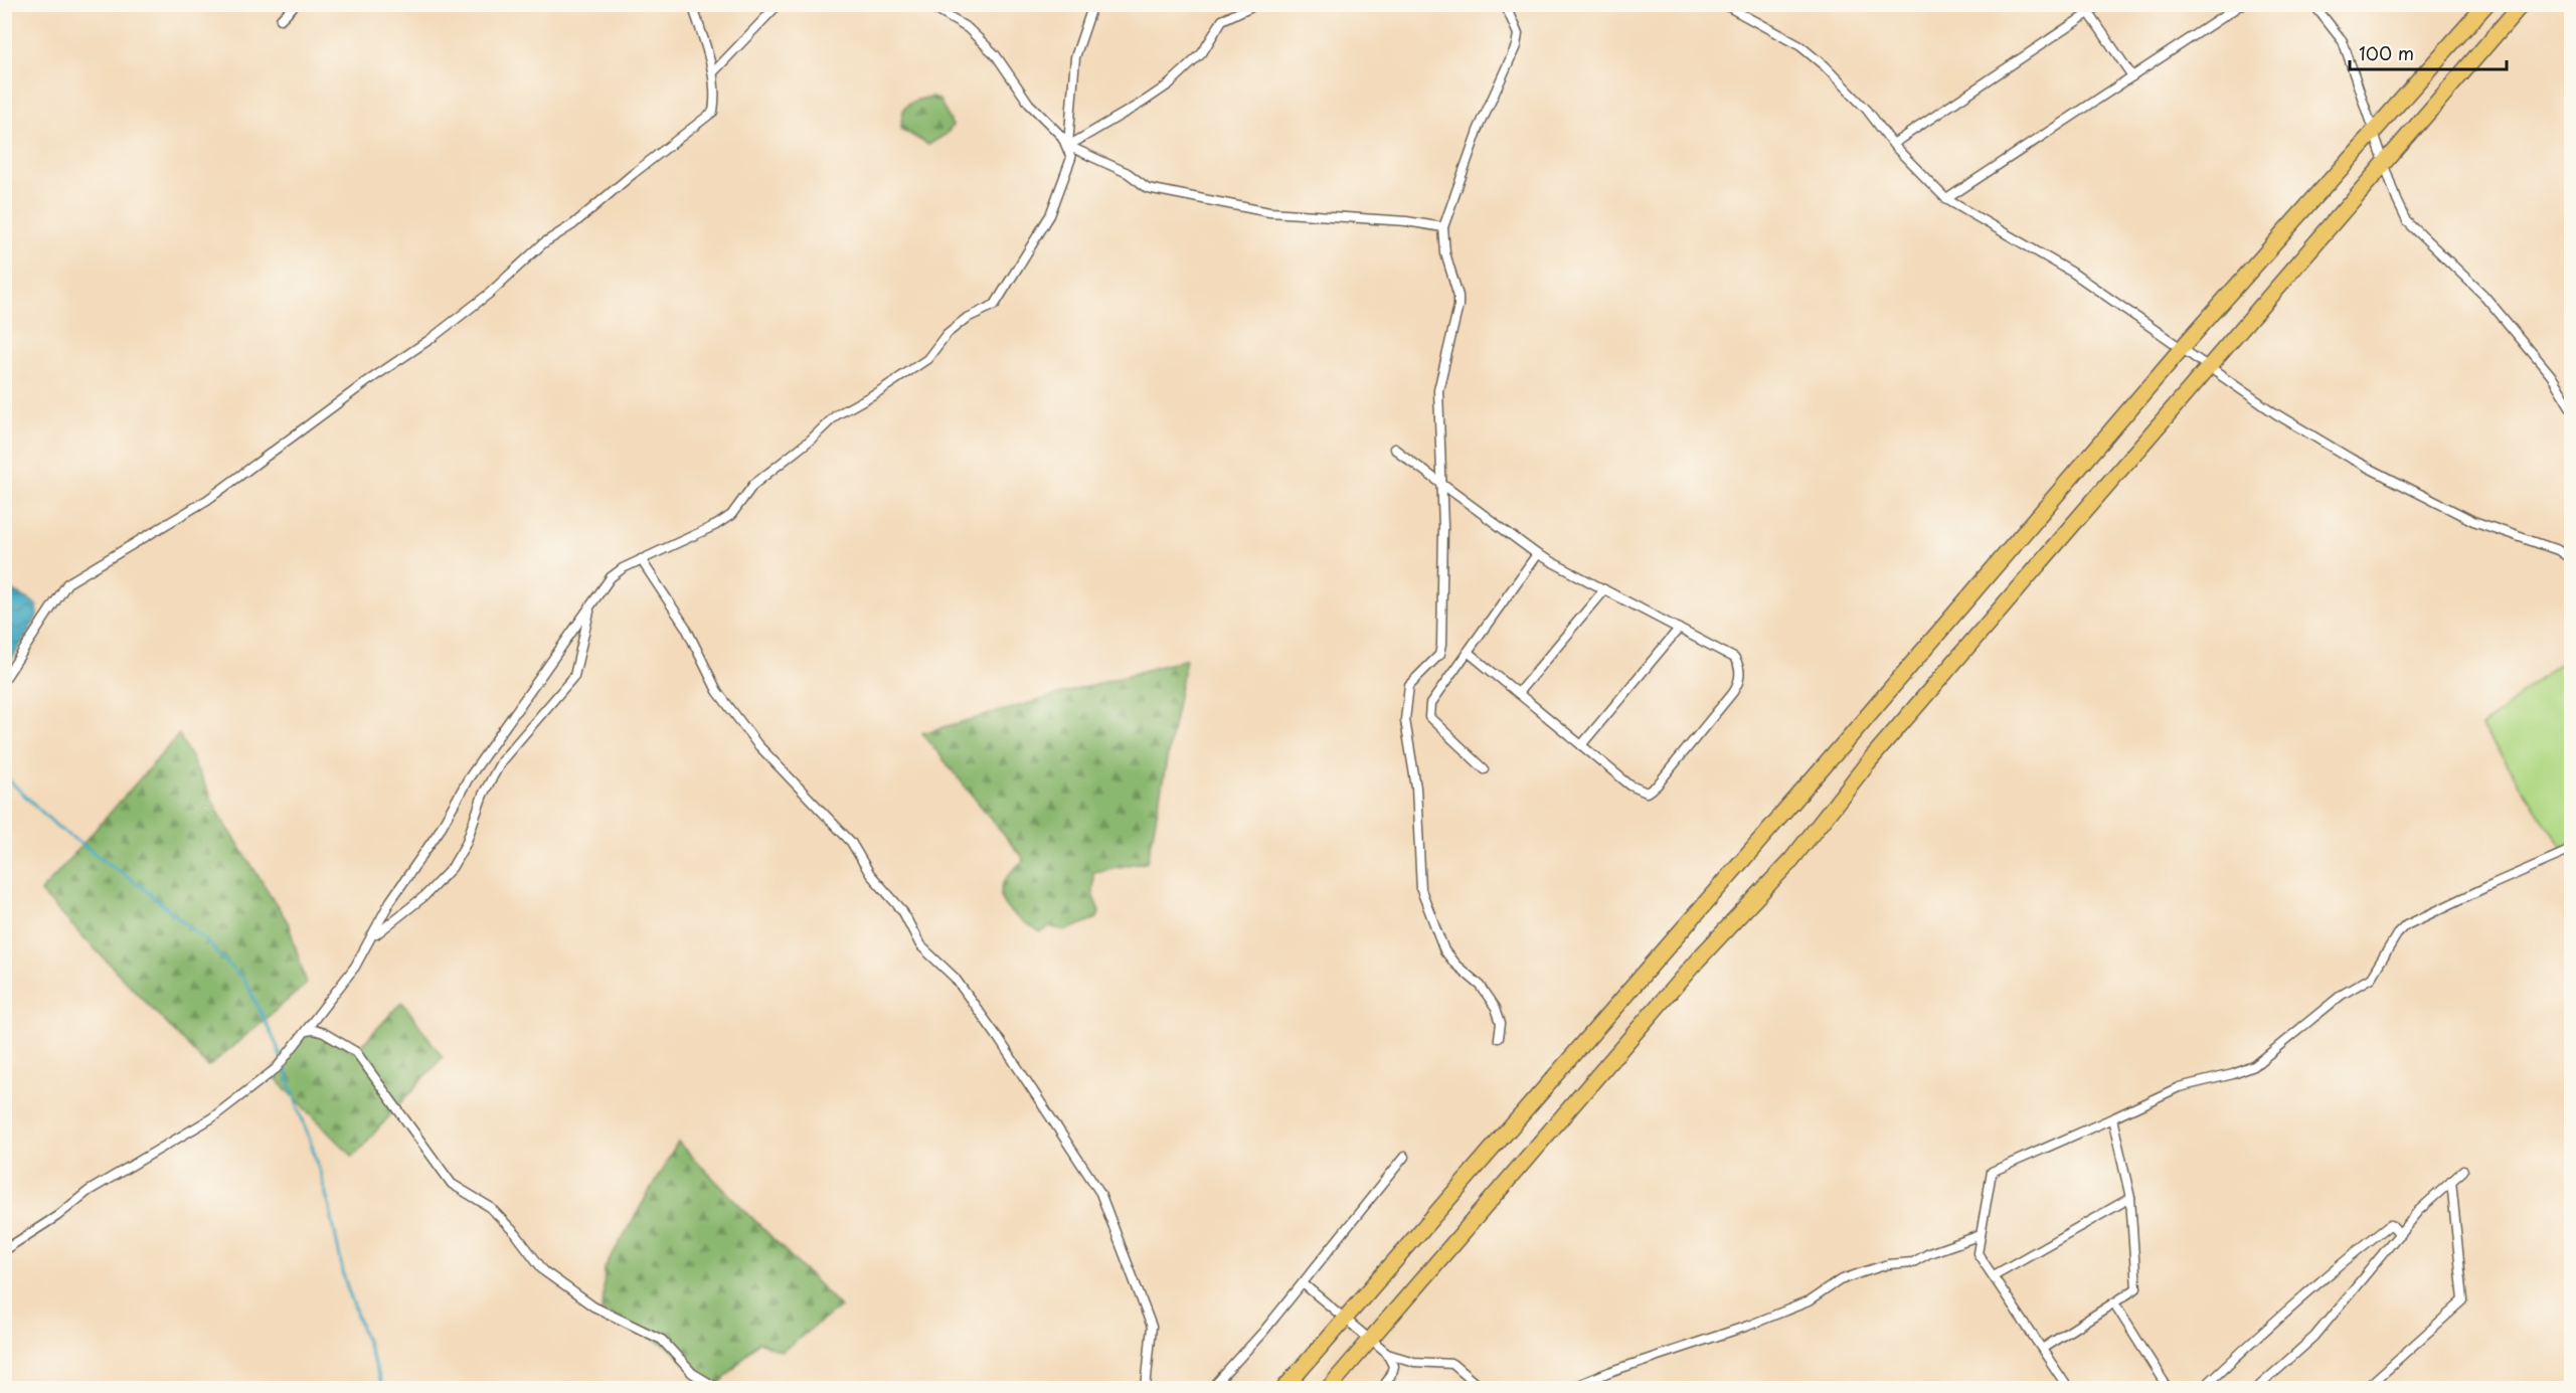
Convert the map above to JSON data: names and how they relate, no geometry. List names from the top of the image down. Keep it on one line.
{"scale_bar":"100 m"}
